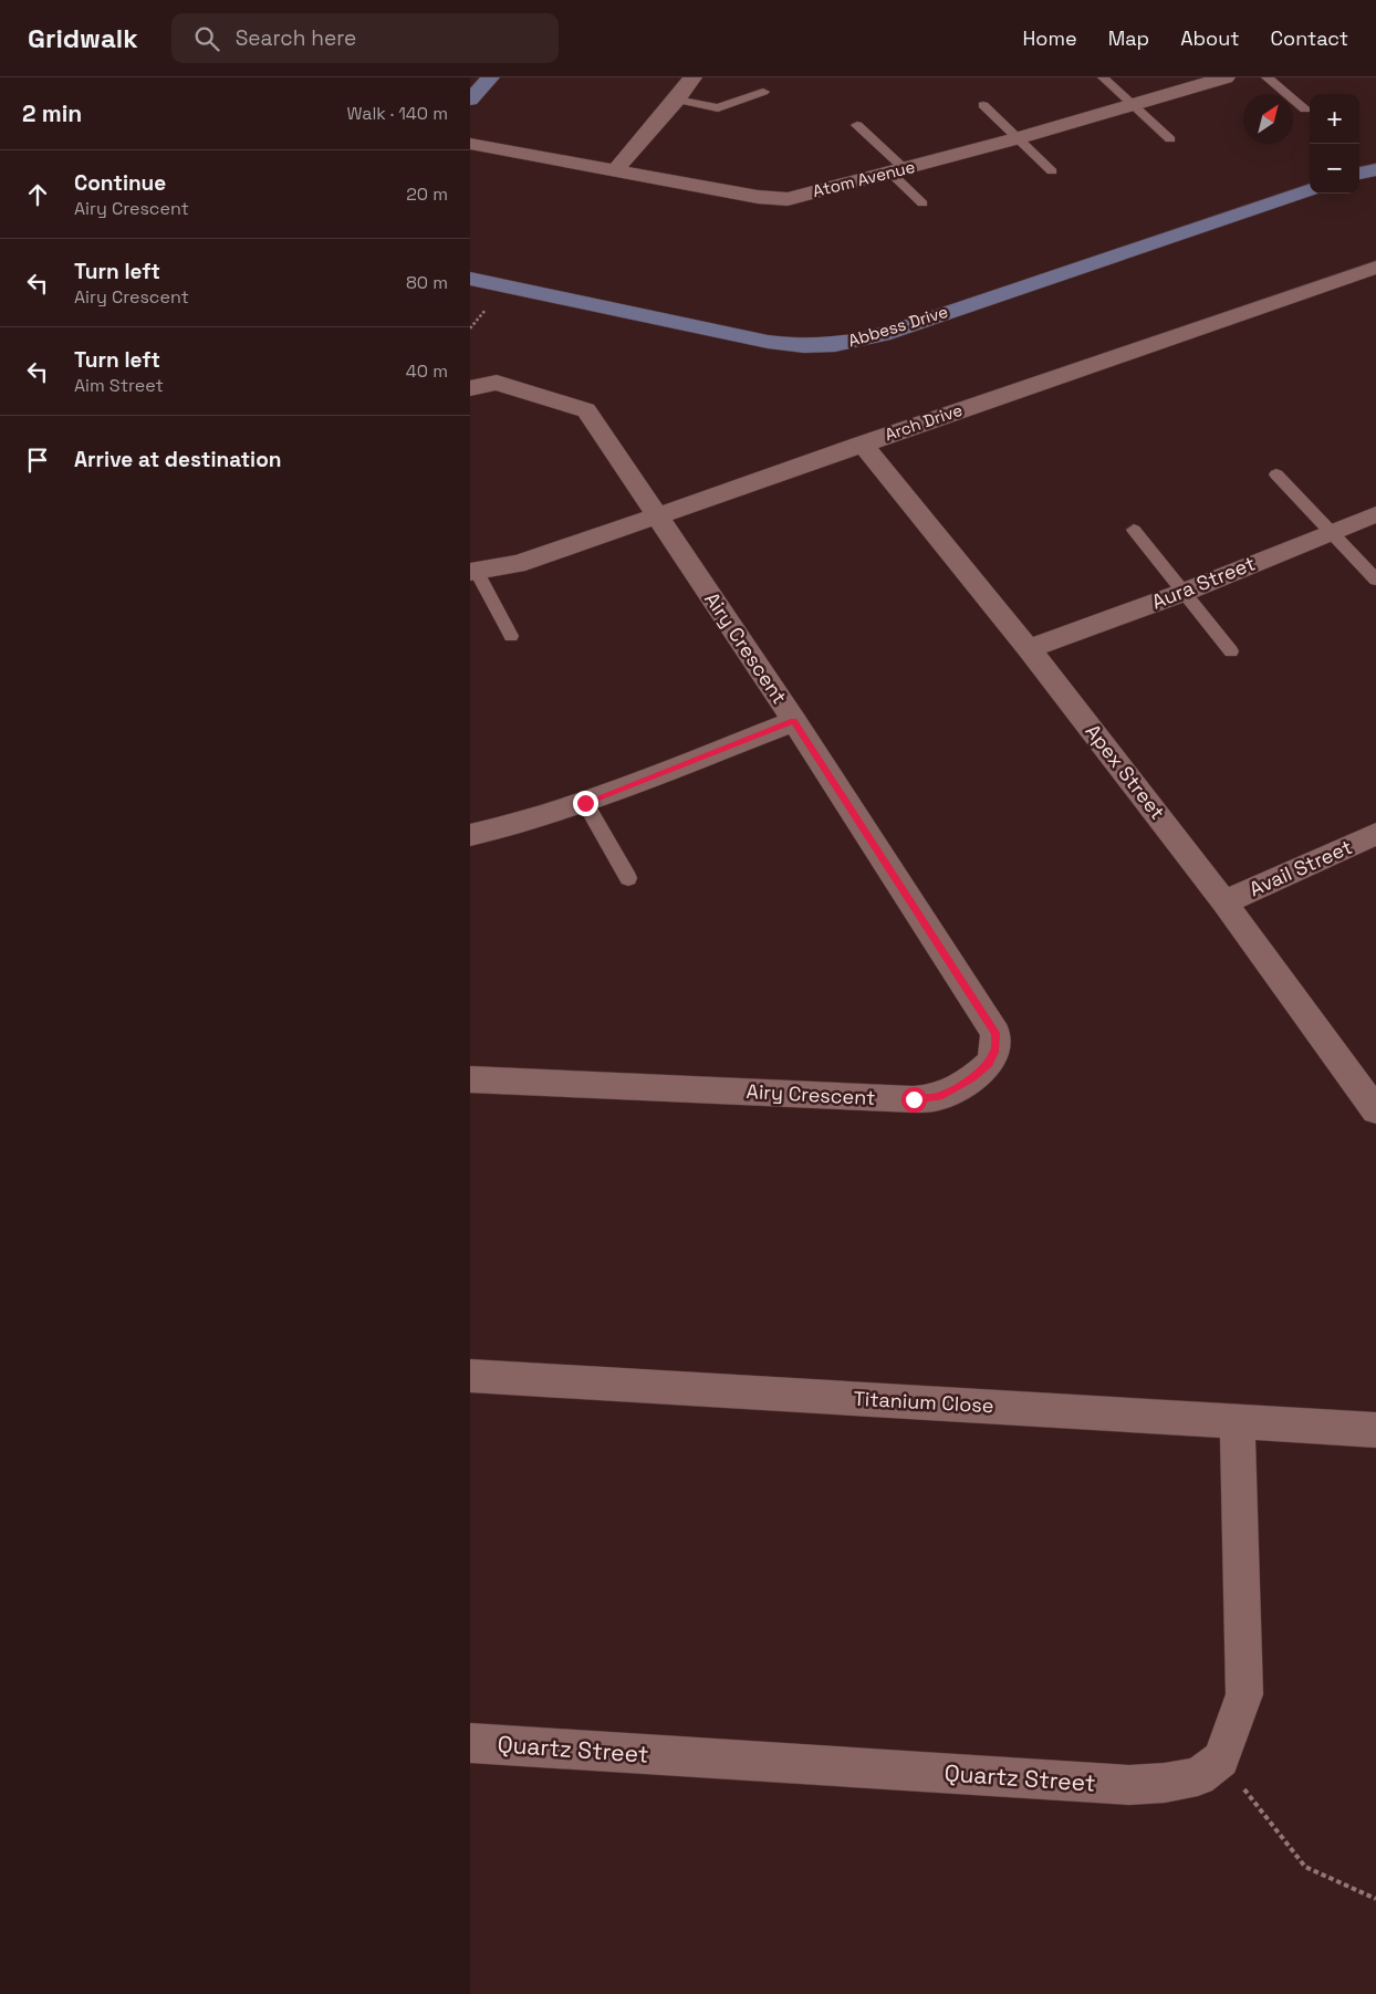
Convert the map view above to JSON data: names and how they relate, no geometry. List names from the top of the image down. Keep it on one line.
{"streets":{"street":["Atom Avenue","Abbess Drive","Arch Drive","Aura Street","Airy Crescent","Apex Street","Avail Street","Titanium Close","Quartz Street"]},"crossings":[["Arch Drive","Airy Crescent"],["Arch Drive","Apex Street"],["Aura Street","Apex Street"],["Apex Street","Avail Street"]],"north":"top right","page":{"header":"Gridwalk","search":"Search here","nav":["Home","Map","About","Contact"],"heading":["2 min","Walk · 140 m"],"map_buttons":["+","−"],"list":[["Continue","Airy Crescent","20 m"],["Turn left","Airy Crescent","80 m"],["Turn left","Aim Street","40 m"],"Arrive at destination"]}}
